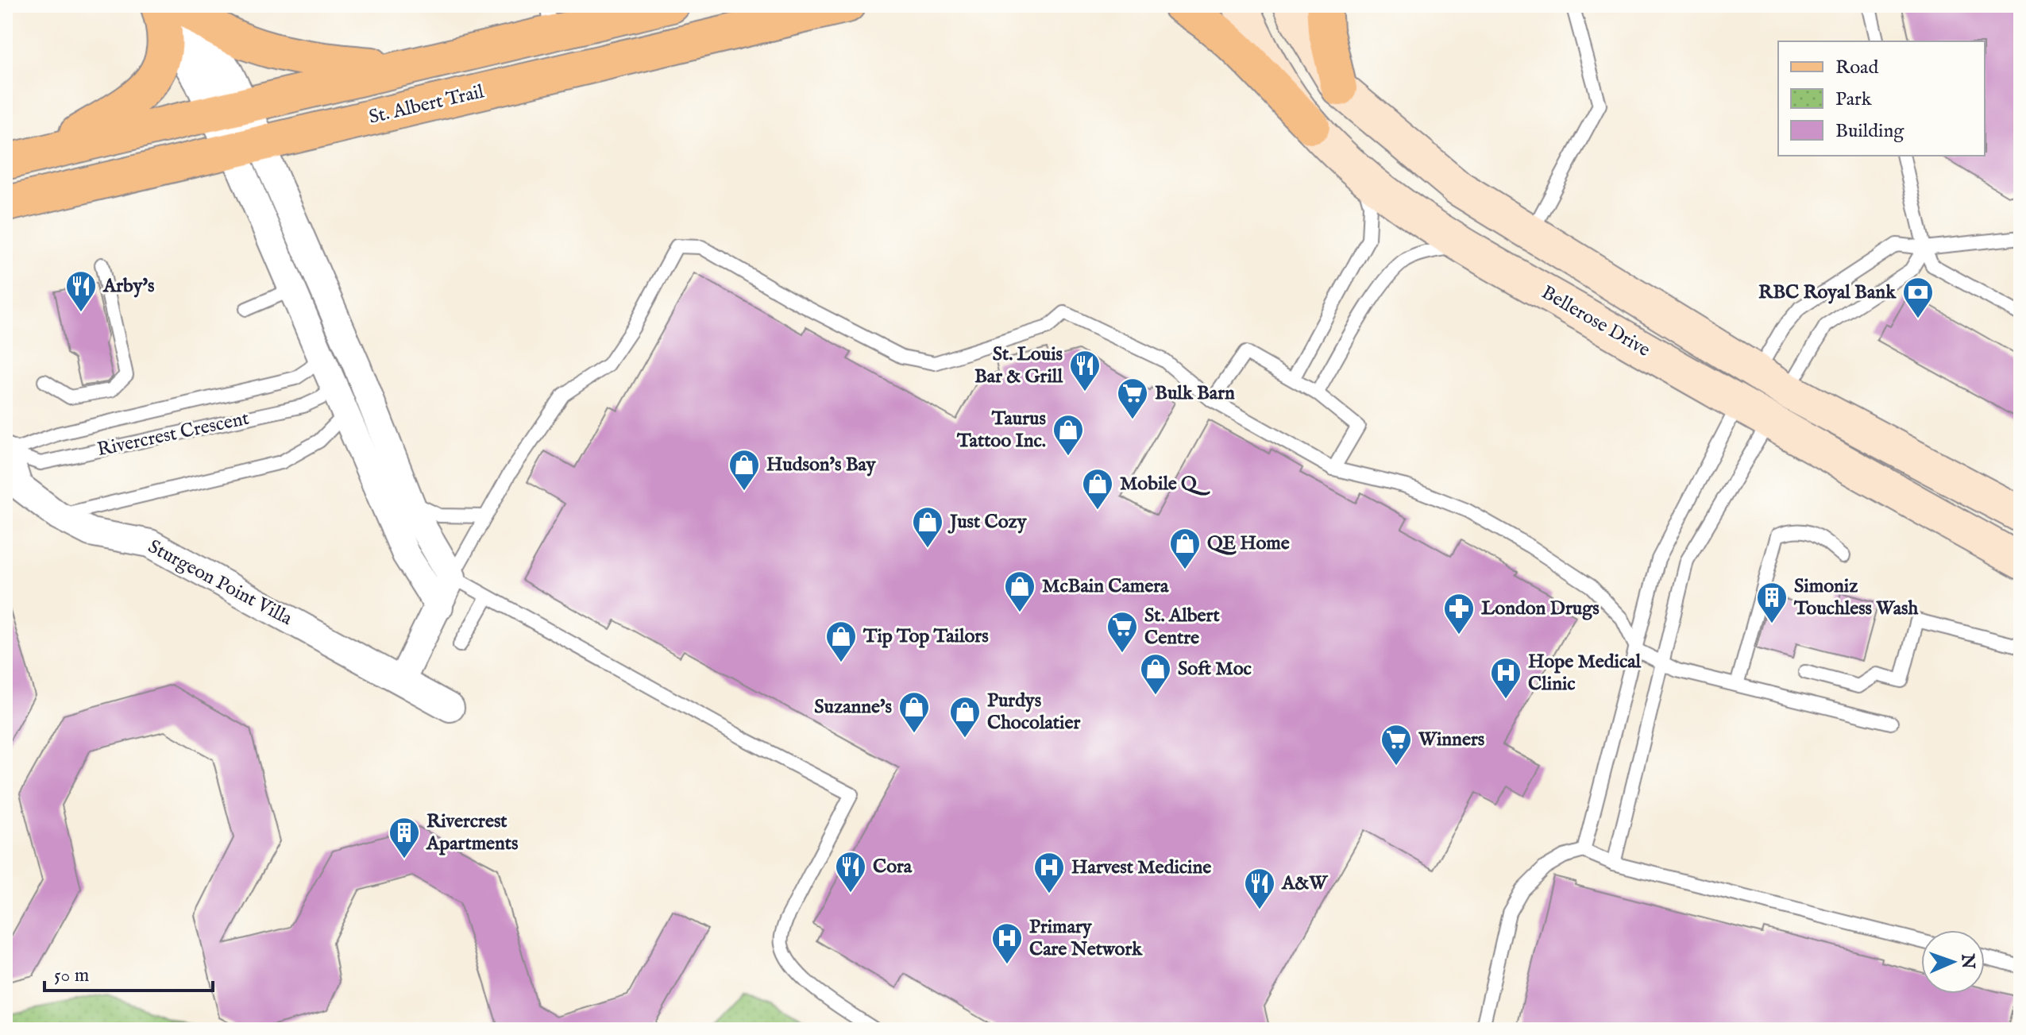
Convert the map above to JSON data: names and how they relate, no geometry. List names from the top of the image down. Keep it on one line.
{"streets":{"main road":["St. Albert Trail","Bellerose Drive"],"street":["Rivercrest Crescent","Sturgeon Point Villa"]},"crossings":[["Rivercrest Crescent","Sturgeon Point Villa"]],"places":{"restaurant":["Arby's","St. Louis Bar & Grill","Cora","A&W"],"bank":["RBC Royal Bank"],"supermarket":["Bulk Barn","St. Albert Centre","Winners"],"shop":["Taurus Tattoo Inc.","Hudson's Bay","Mobile Q","Just Cozy","QE Home","McBain Camera","Tip Top Tailors","Soft Moc","Suzanne's","Purdys Chocolatier"],"building":["Simoniz Touchless Wash","Rivercrest Apartments"],"pharmacy":["London Drugs"],"hospital":["Hope Medical Clinic","Harvest Medicine","Primary Care Network"]},"legend":["Road","Park","Building"],"scale_bar":"50 m","north":"right"}
